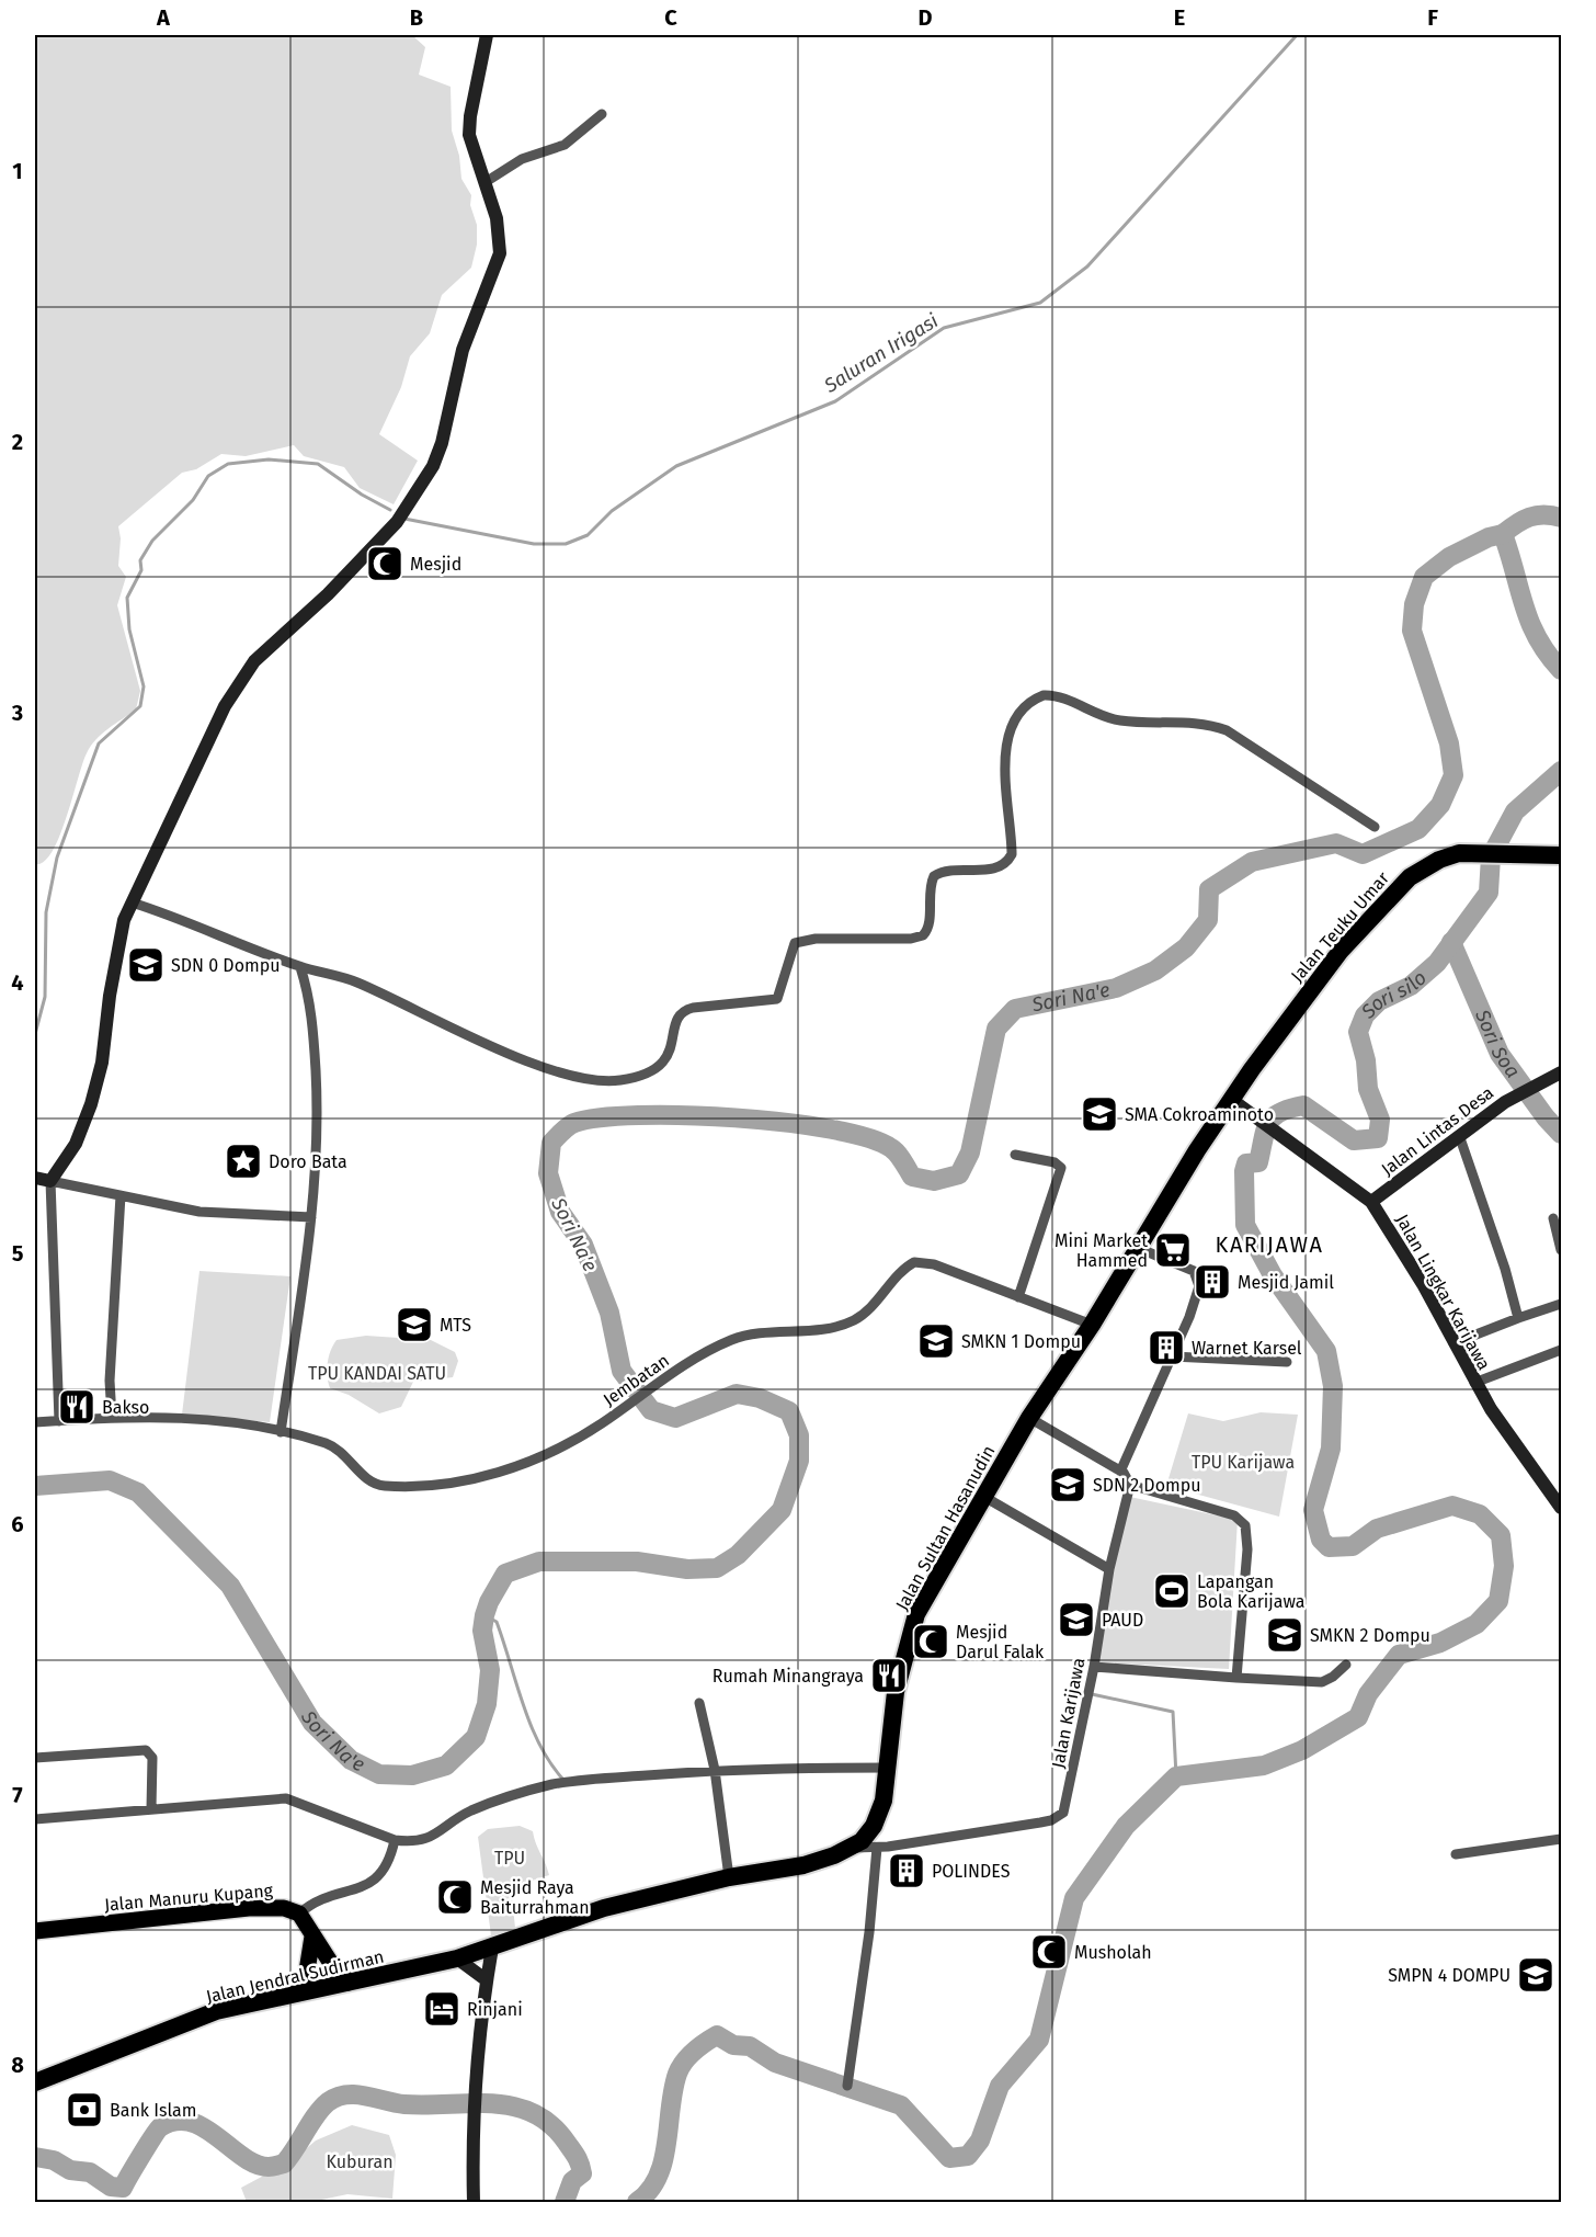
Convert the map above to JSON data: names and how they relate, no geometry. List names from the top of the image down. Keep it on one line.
{"streets":{"highway":["Jalan Teuku Umar","Jalan Sultan Hasanudin","Jalan Jendral Sudirman"],"main road":["Jalan Manuru Kupang"],"street":["Jalan Lintas Desa","Jalan Lingkar Karijawa","Jembatan","Jalan Karijawa"]},"crossings":[["Jalan Teuku Umar","Jalan Lingkar Karijawa"],["Jalan Teuku Umar","Jalan Sultan Hasanudin"],["Jalan Lintas Desa","Jalan Lingkar Karijawa"],["Jalan Lingkar Karijawa","Jalan Sultan Hasanudin"],["Jalan Sultan Hasanudin","Jalan Jendral Sudirman"]],"districts":["KARIJAWA"],"water":["Saluran Irigasi","Sori silo","Sori Na'e","Sori Soa"],"parks":["TPU KANDAI SATU","TPU Karijawa","TPU","Kuburan"],"places":{"mosque":["Mesjid","Mesjid Darul Falak","Mesjid Raya Baiturrahman","Musholah"],"school or university":["SDN 0 Dompu","SMA Cokroaminoto","MTS","SMKN 1 Dompu","SDN 2 Dompu","PAUD","SMKN 2 Dompu","SMPN 4 DOMPU"],"place":["Doro Bata"],"supermarket":["Mini Market Hammed"],"building":["Mesjid Jamil","Warnet Karsel","POLINDES"],"restaurant":["Bakso","Rumah Minangraya"],"sports":["Lapangan Bola Karijawa"],"hotel":["Rinjani"],"bank":["Bank Islam"]},"grid":{"columns":["A","B","C","D","E","F"],"rows":["1","2","3","4","5","6","7","8"]}}
